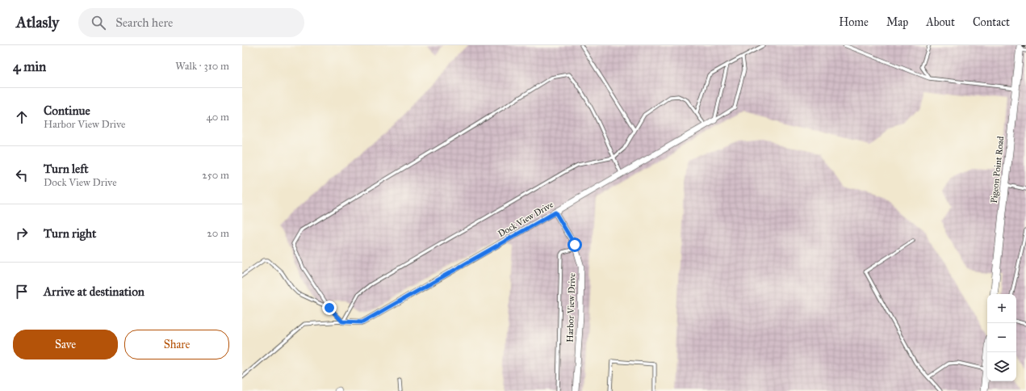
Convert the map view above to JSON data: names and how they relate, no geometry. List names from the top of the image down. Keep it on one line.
{"streets":{"street":["Pigeon Point Road","Dock View Drive","Harbor View Drive"]},"crossings":[["Dock View Drive","Harbor View Drive"]],"page":{"header":"Atlasly","search":"Search here","nav":["Home","Map","About","Contact"],"heading":["4 min","Walk · 310 m"],"list":[["Continue","Harbor View Drive","40 m"],["Turn left","Dock View Drive","250 m"],["Turn right","20 m"],"Arrive at destination"],"map_buttons":["+","−"],"buttons":["Save","Share"]}}
